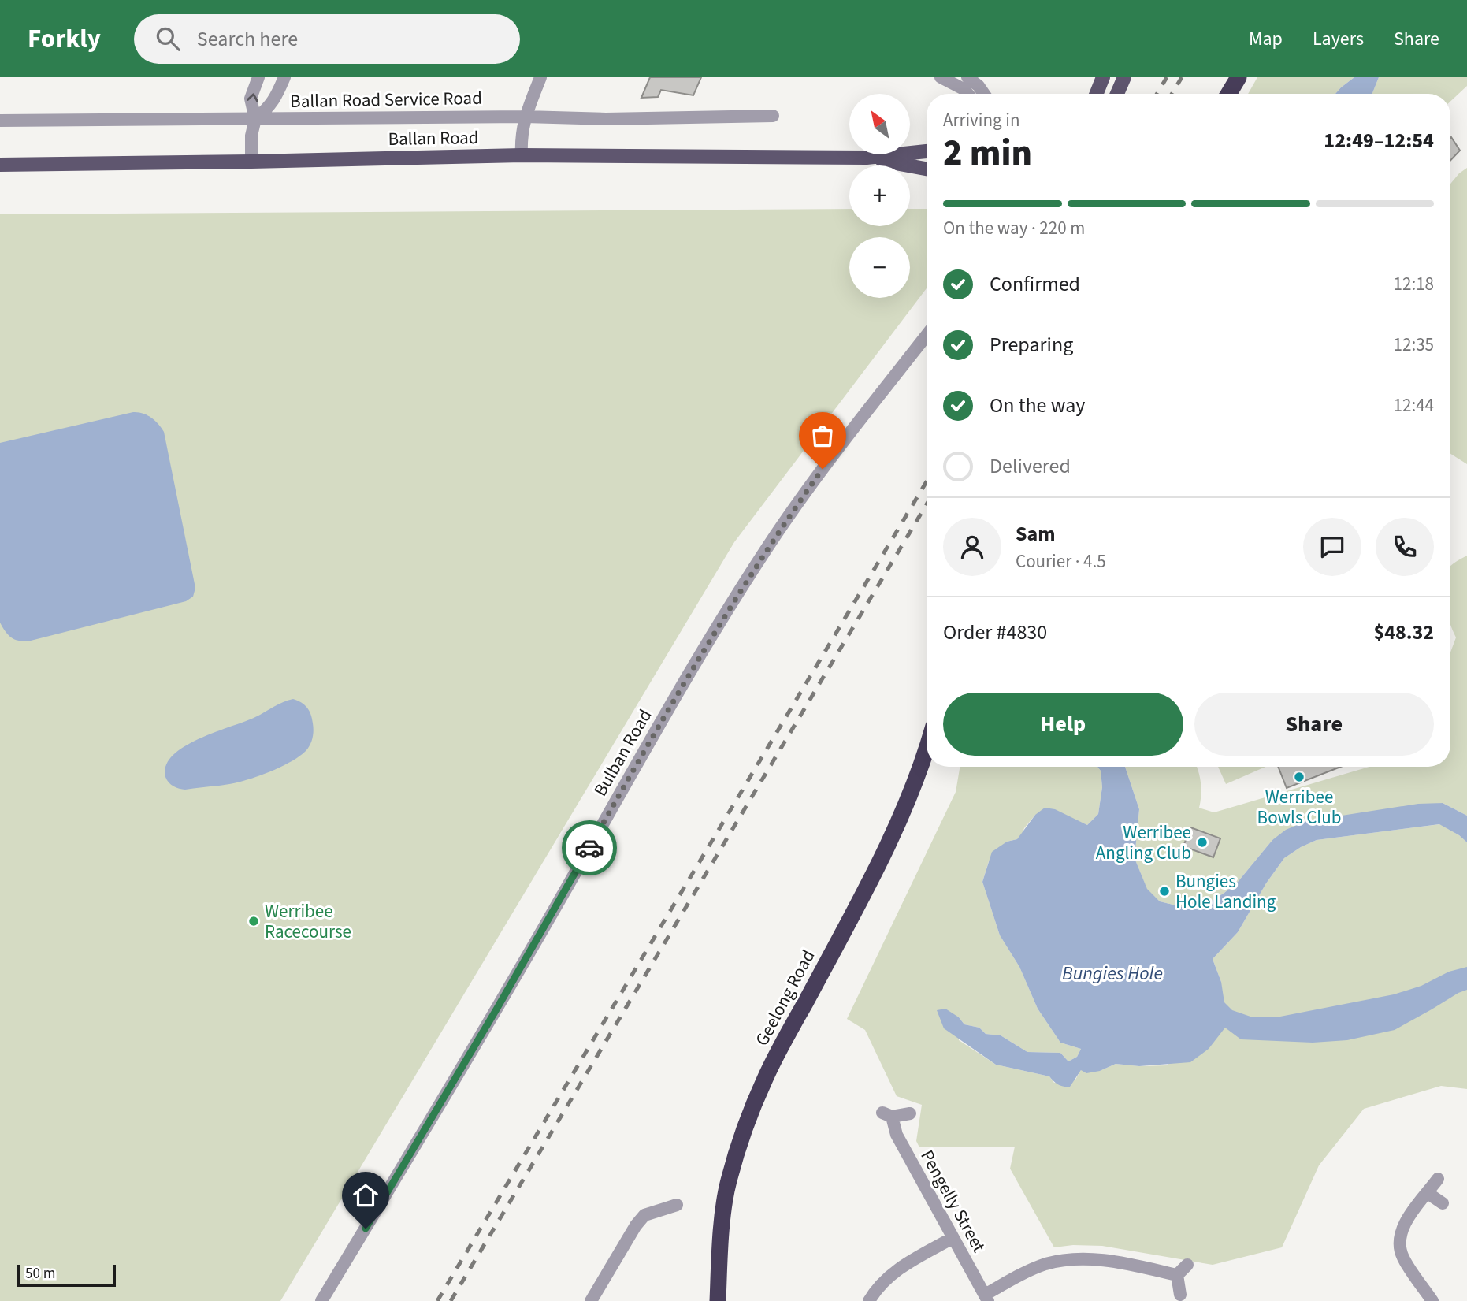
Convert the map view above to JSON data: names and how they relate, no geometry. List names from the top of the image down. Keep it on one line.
{"streets":{"highway":["Geelong Road"],"main road":["Ballan Road"],"street":["Ballan Road Service Road","Bulban Road","Pengelly Street"]},"water":["Bungies Hole"],"places":["Werribee Bowls Club","Werribee Angling Club","Bungies Hole Landing","Werribee Racecourse"],"scale_bar":"50 m","north":"top left","page":{"header":"Forkly","search":"Search here","nav":["Map","Layers","Share"],"map_buttons":["+","−"],"heading":["2 min","Arriving in","12:49–12:54"],"panel":["Sam","Courier · 4.5","Order #4830","$48.32"],"bar":"On the way · 220 m","list":[["Confirmed","12:18"],["Preparing","12:35"],["On the way","12:44"],"Delivered"],"buttons":["Help","Share"],"scale":"50 m"}}
